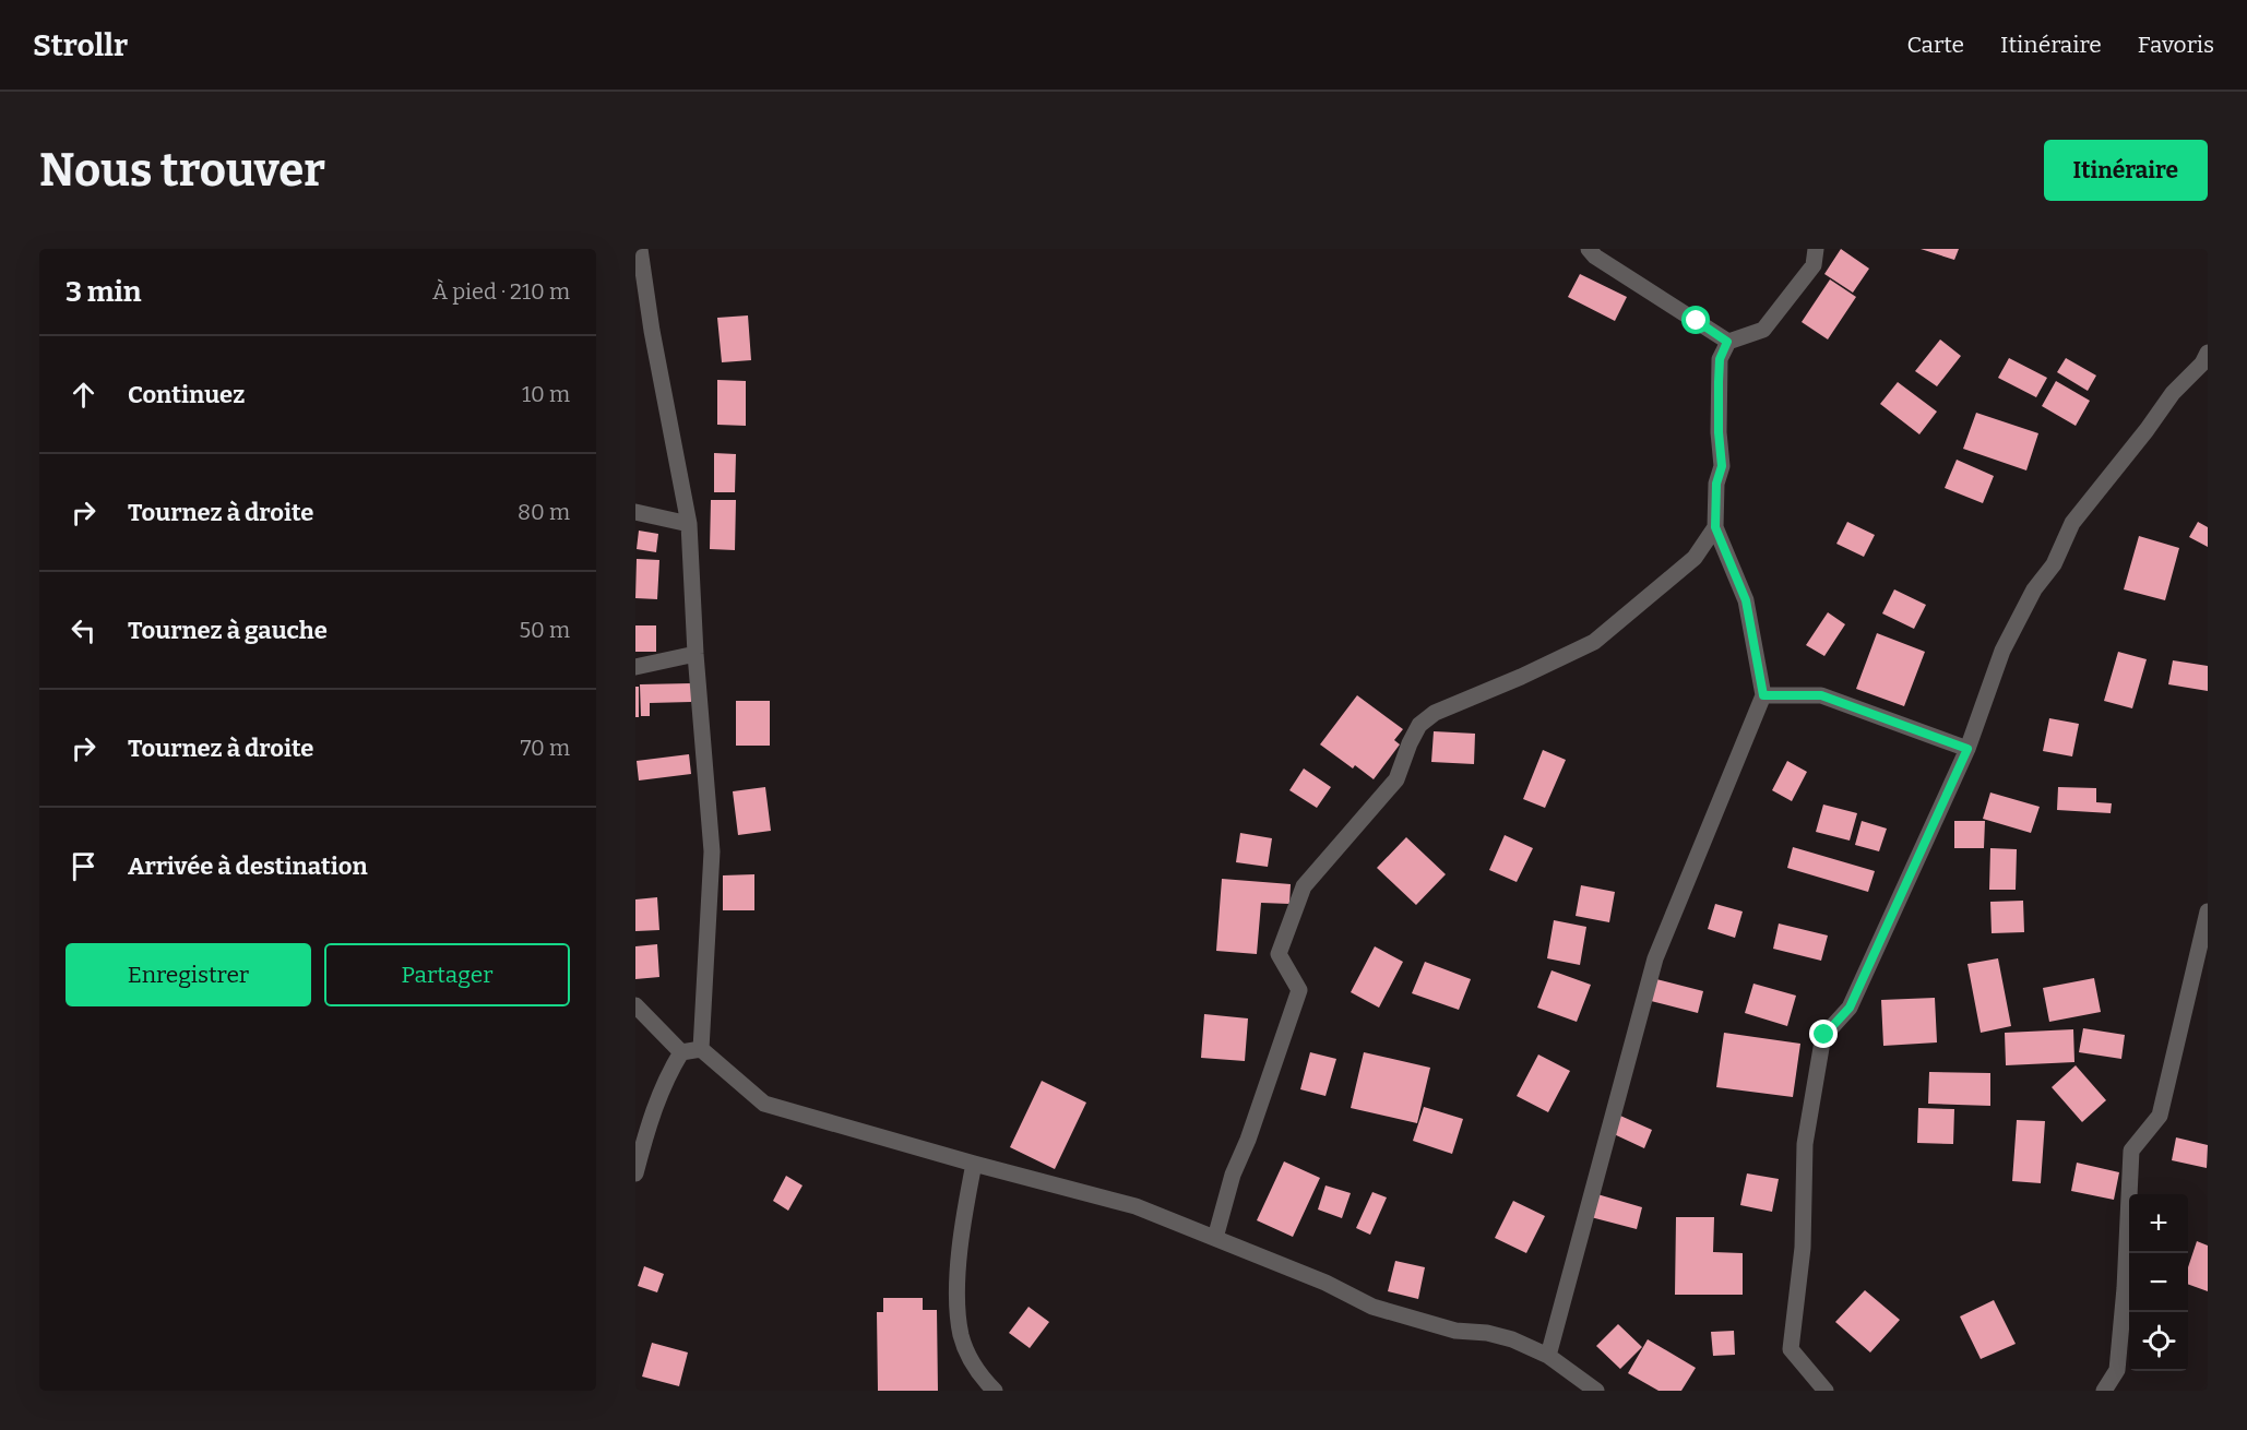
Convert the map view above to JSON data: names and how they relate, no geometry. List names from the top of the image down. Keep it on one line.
{"page":{"header":"Strollr","nav":["Carte","Itinéraire","Favoris"],"buttons":["Itinéraire",["Enregistrer","Partager"]],"title":"Nous trouver","heading":["3 min","À pied · 210 m"],"list":[["Continuez","10 m"],["Tournez à droite","80 m"],["Tournez à gauche","50 m"],["Tournez à droite","70 m"],"Arrivée à destination"],"map_buttons":["+","−"]}}
